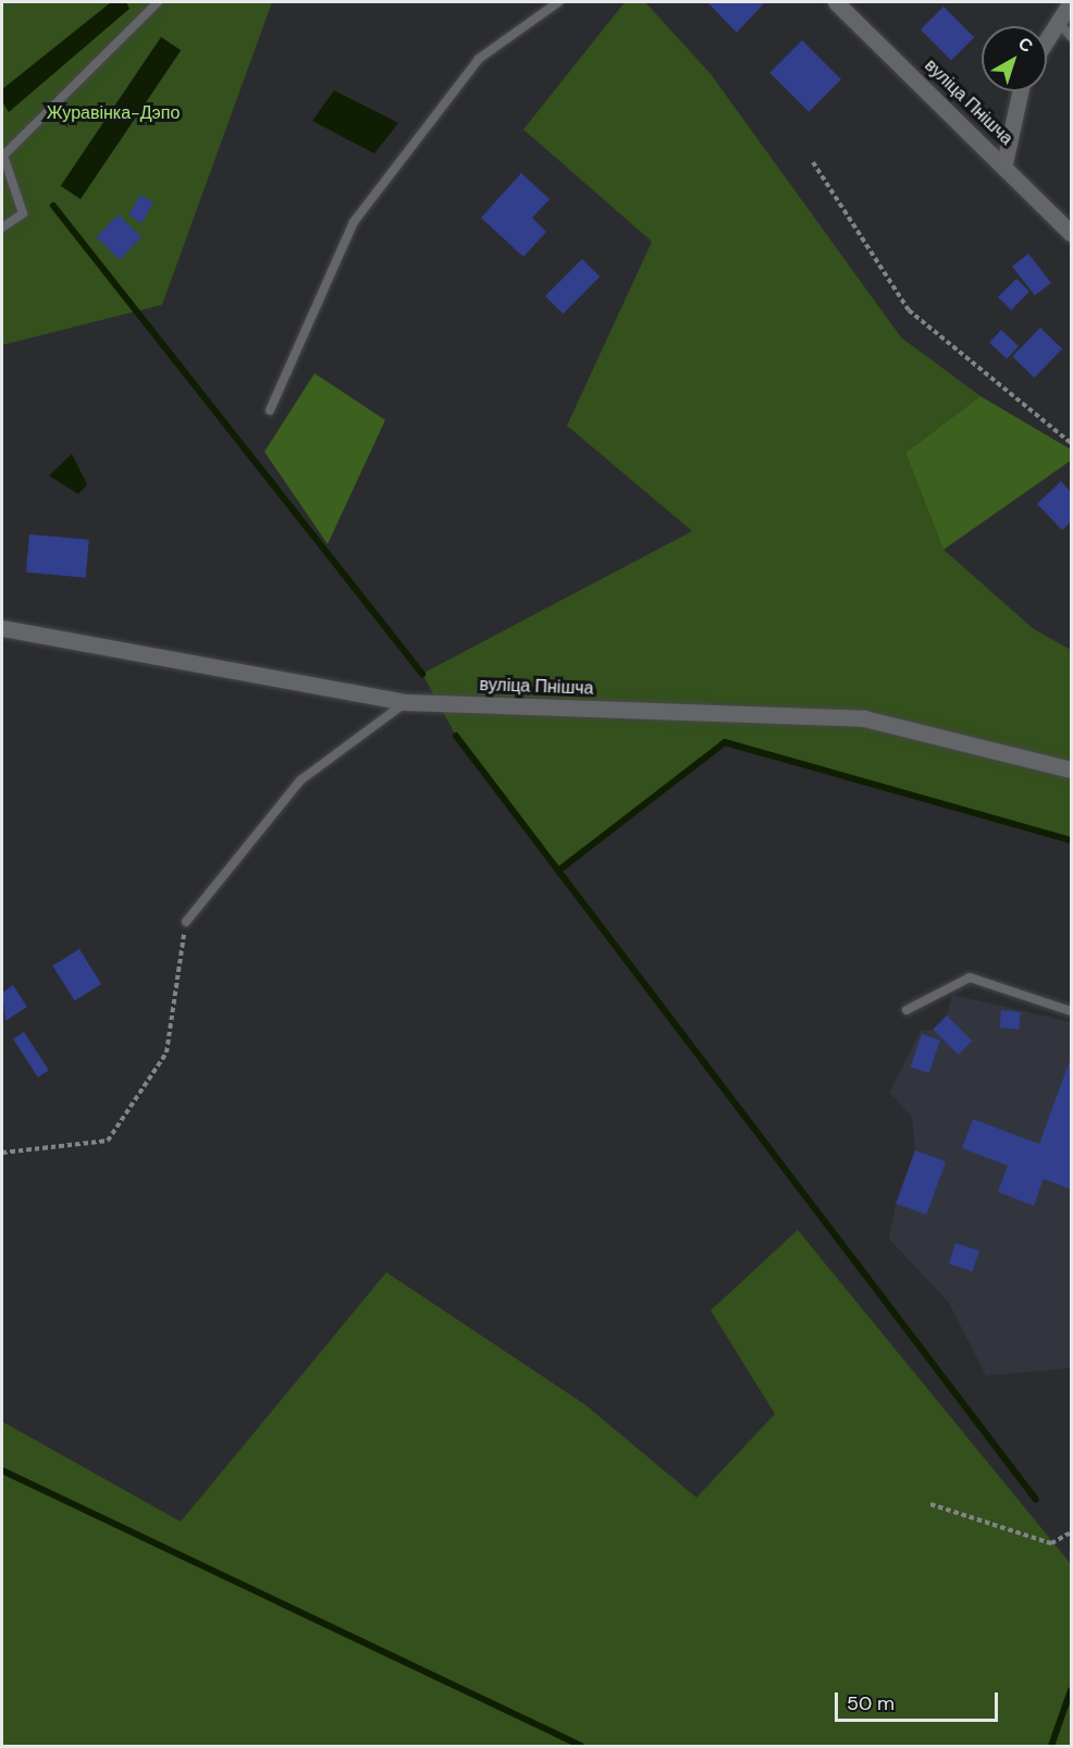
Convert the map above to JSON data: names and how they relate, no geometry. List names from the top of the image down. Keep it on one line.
{"streets":{"street":["вуліца Пнішча"]},"parks":["Журавінка-Дэпо"],"scale_bar":"50 m","north":"top right"}
